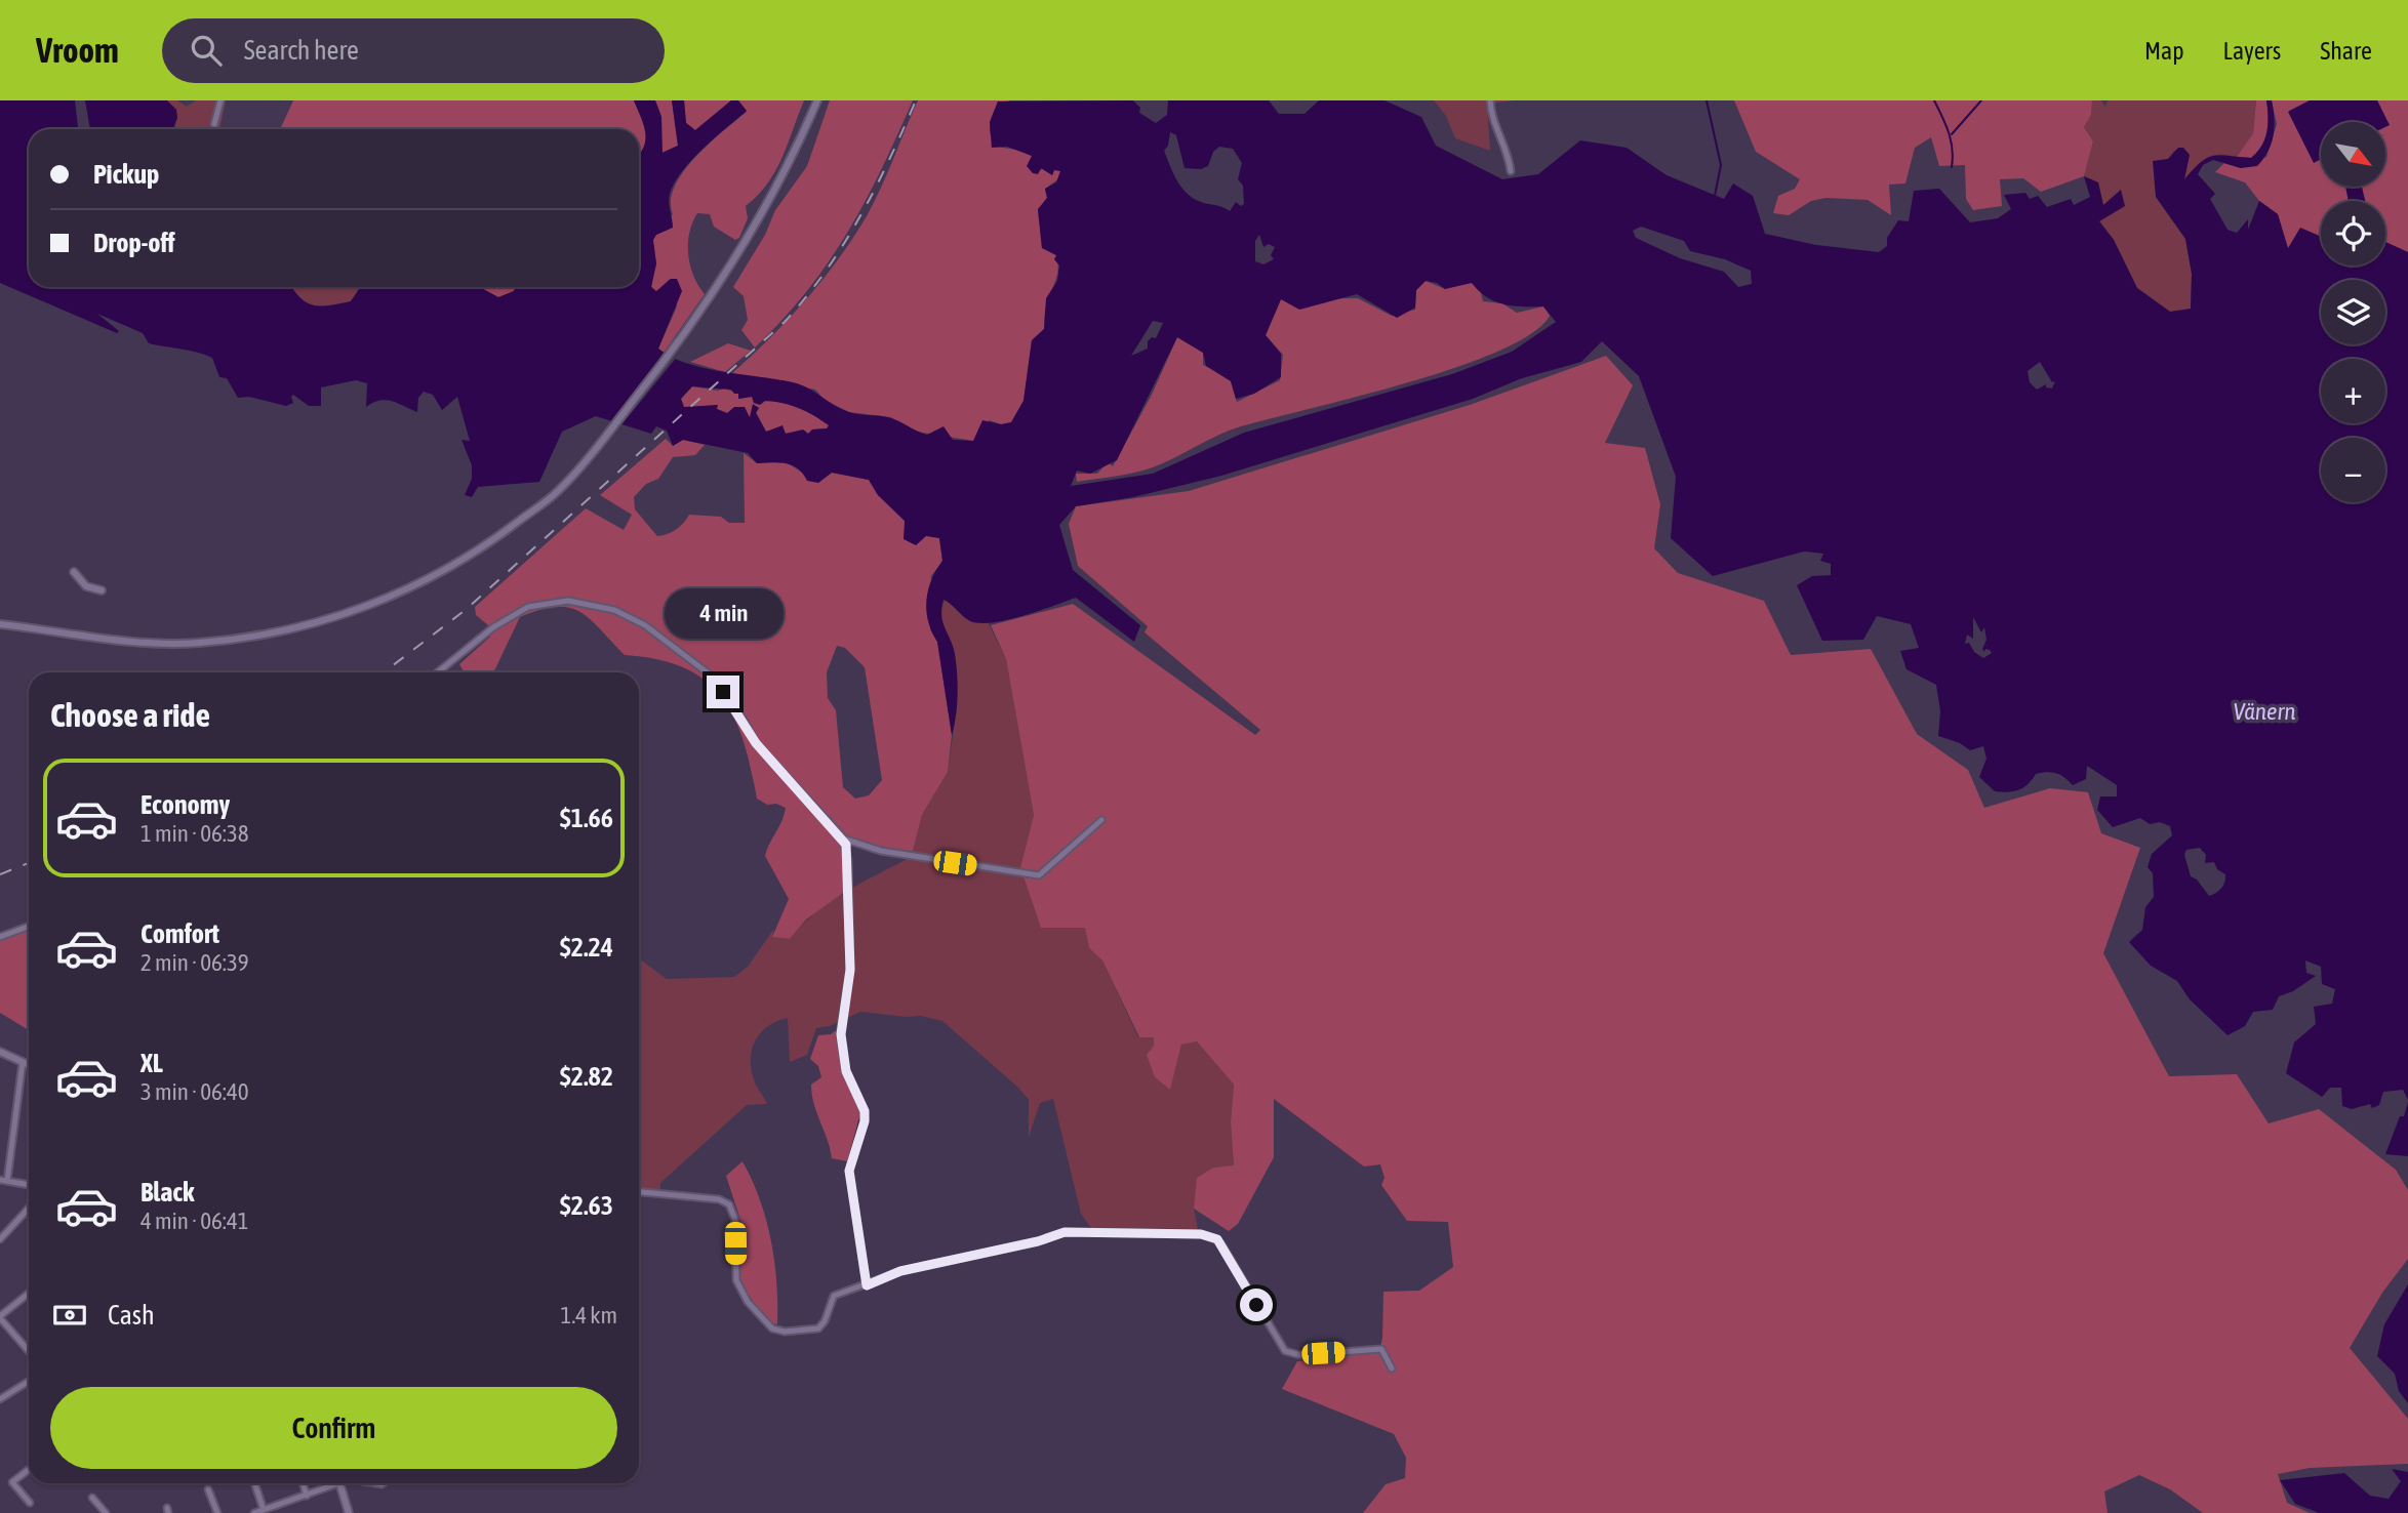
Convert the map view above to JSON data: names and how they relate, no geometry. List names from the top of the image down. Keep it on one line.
{"water":["Vänern"],"north":"bottom right","page":{"header":"Vroom","search":"Search here","nav":["Map","Layers","Share"],"map_buttons":["+","−"],"banner":["Pickup","Drop-off"],"bubble":"4 min","heading":"Choose a ride","list":[{"name":"Economy","note":"1 min · 06:38","value":"$1.66"},{"name":"Comfort","note":"2 min · 06:39","value":"$2.24"},{"name":"XL","note":"3 min · 06:40","value":"$2.82"},{"name":"Black","note":"4 min · 06:41","value":"$2.63"}],"pay":["Cash","1.4 km"],"buttons":"Confirm"}}
